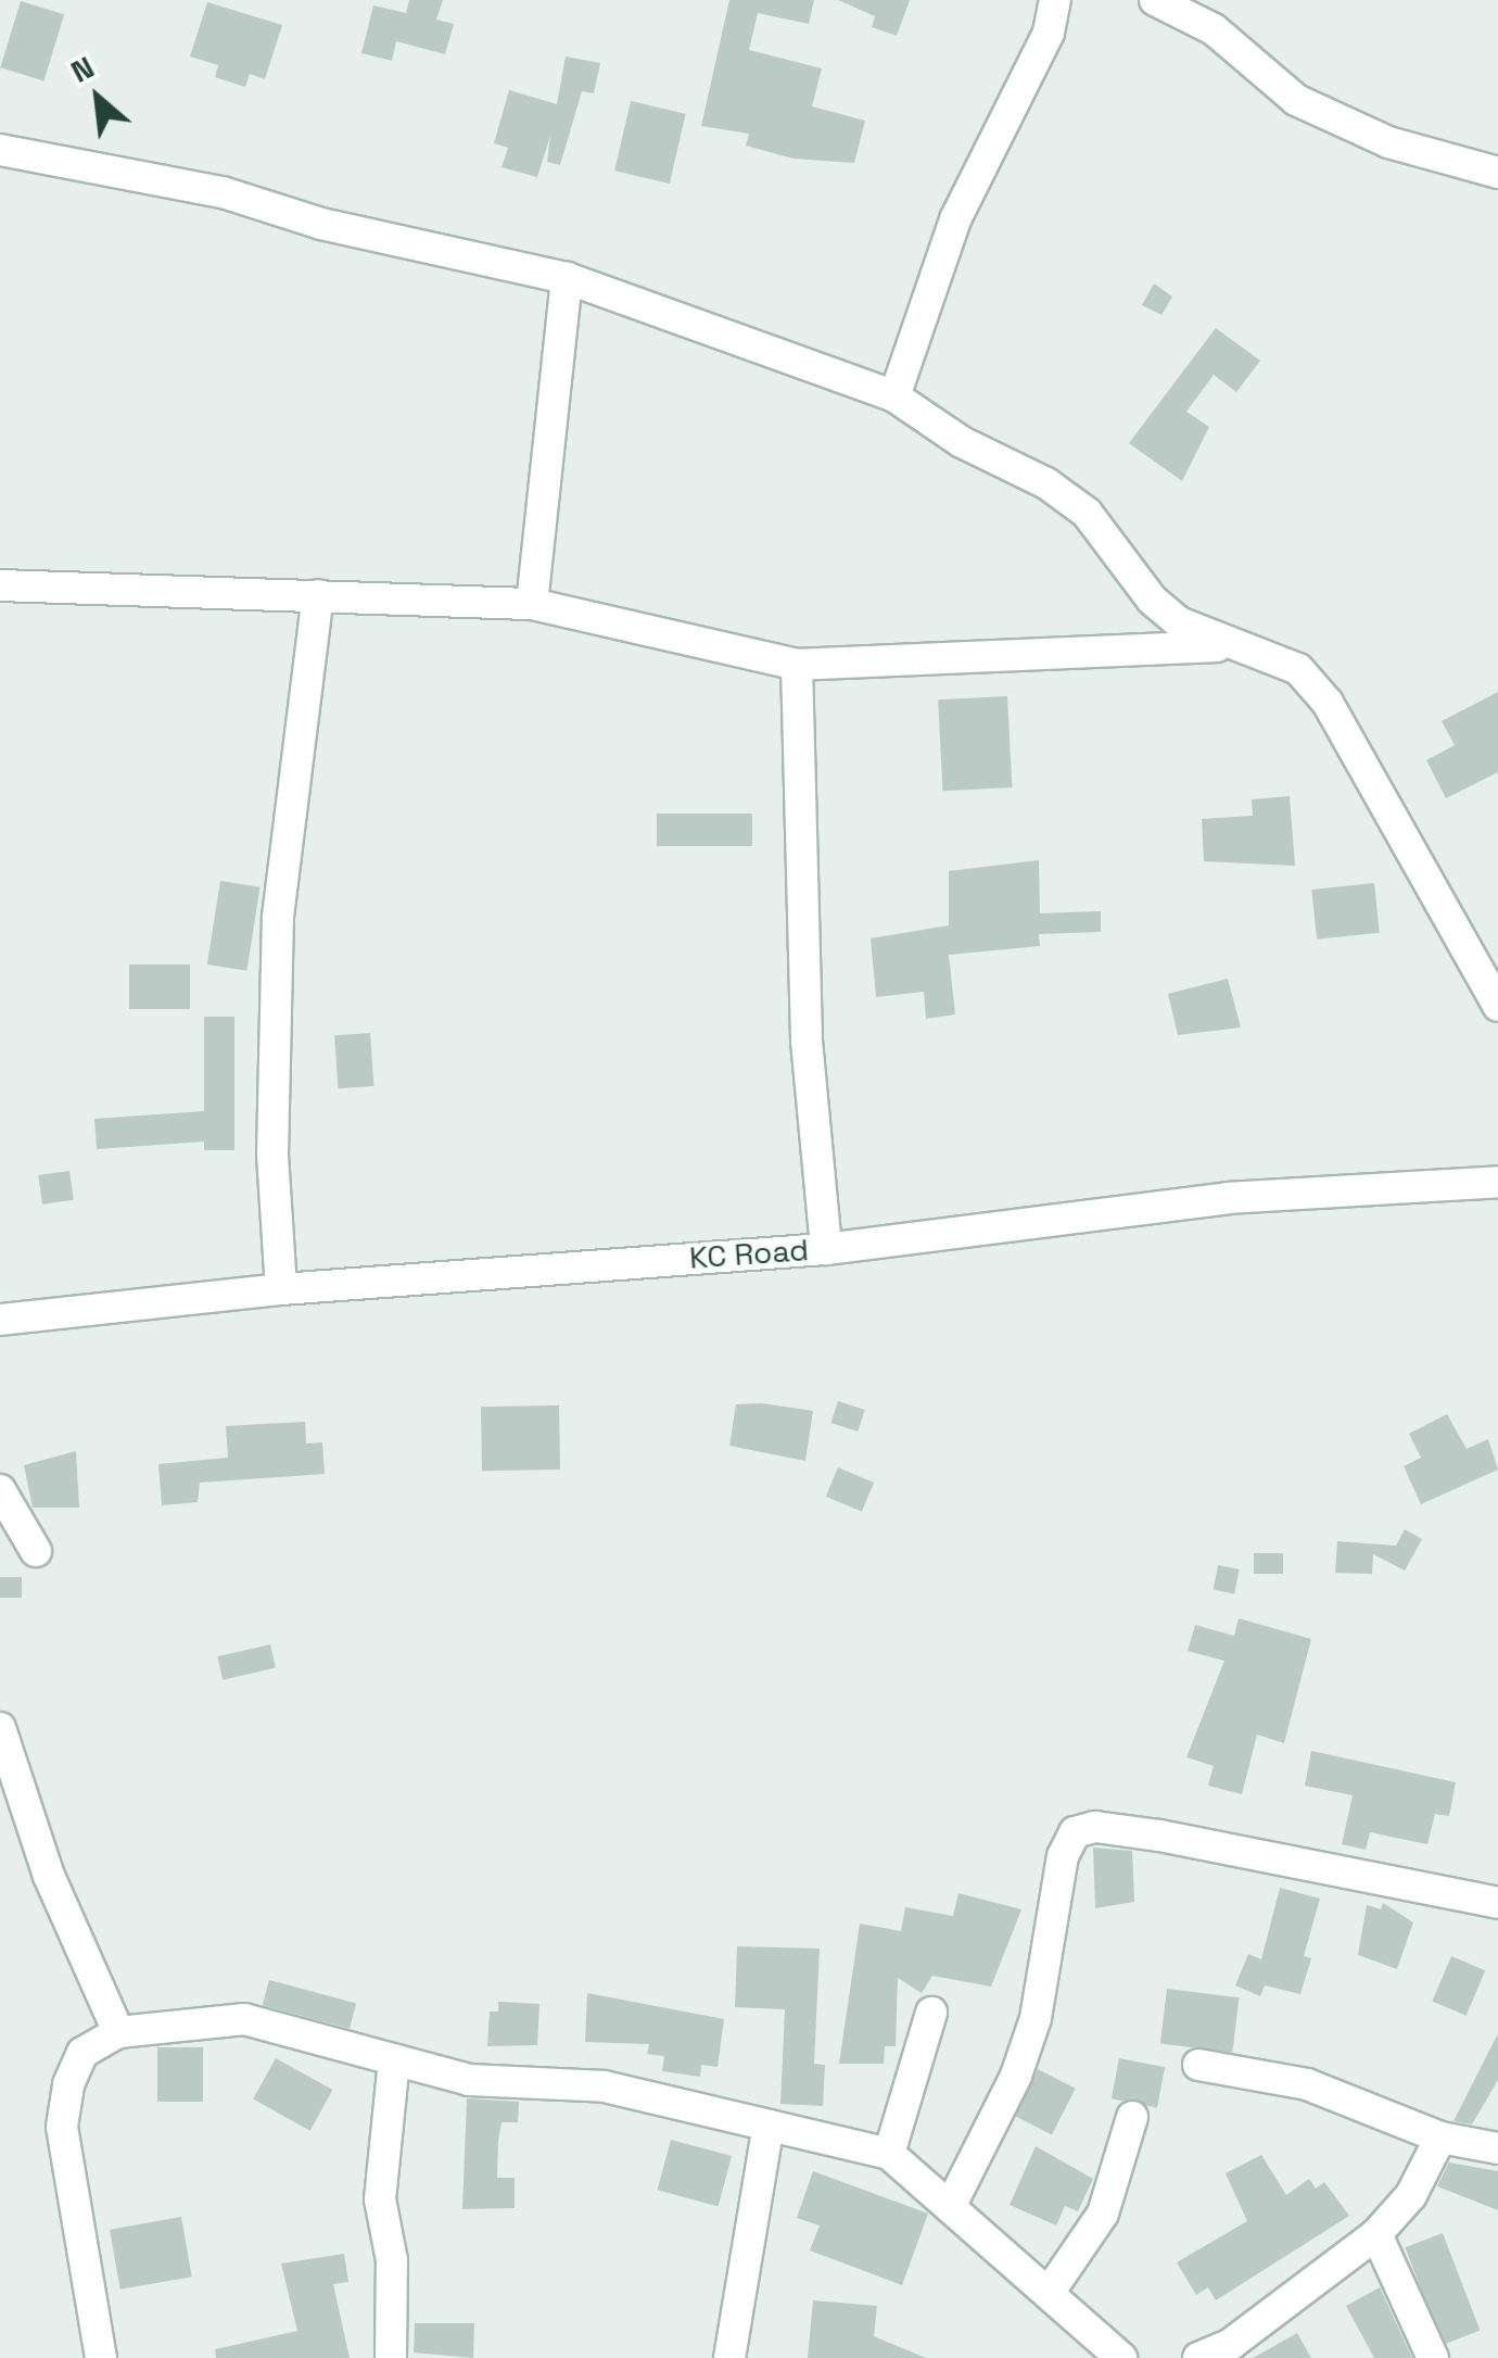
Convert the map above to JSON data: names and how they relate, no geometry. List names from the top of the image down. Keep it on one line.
{"streets":{"street":["KC Road"]},"north":"top left"}
